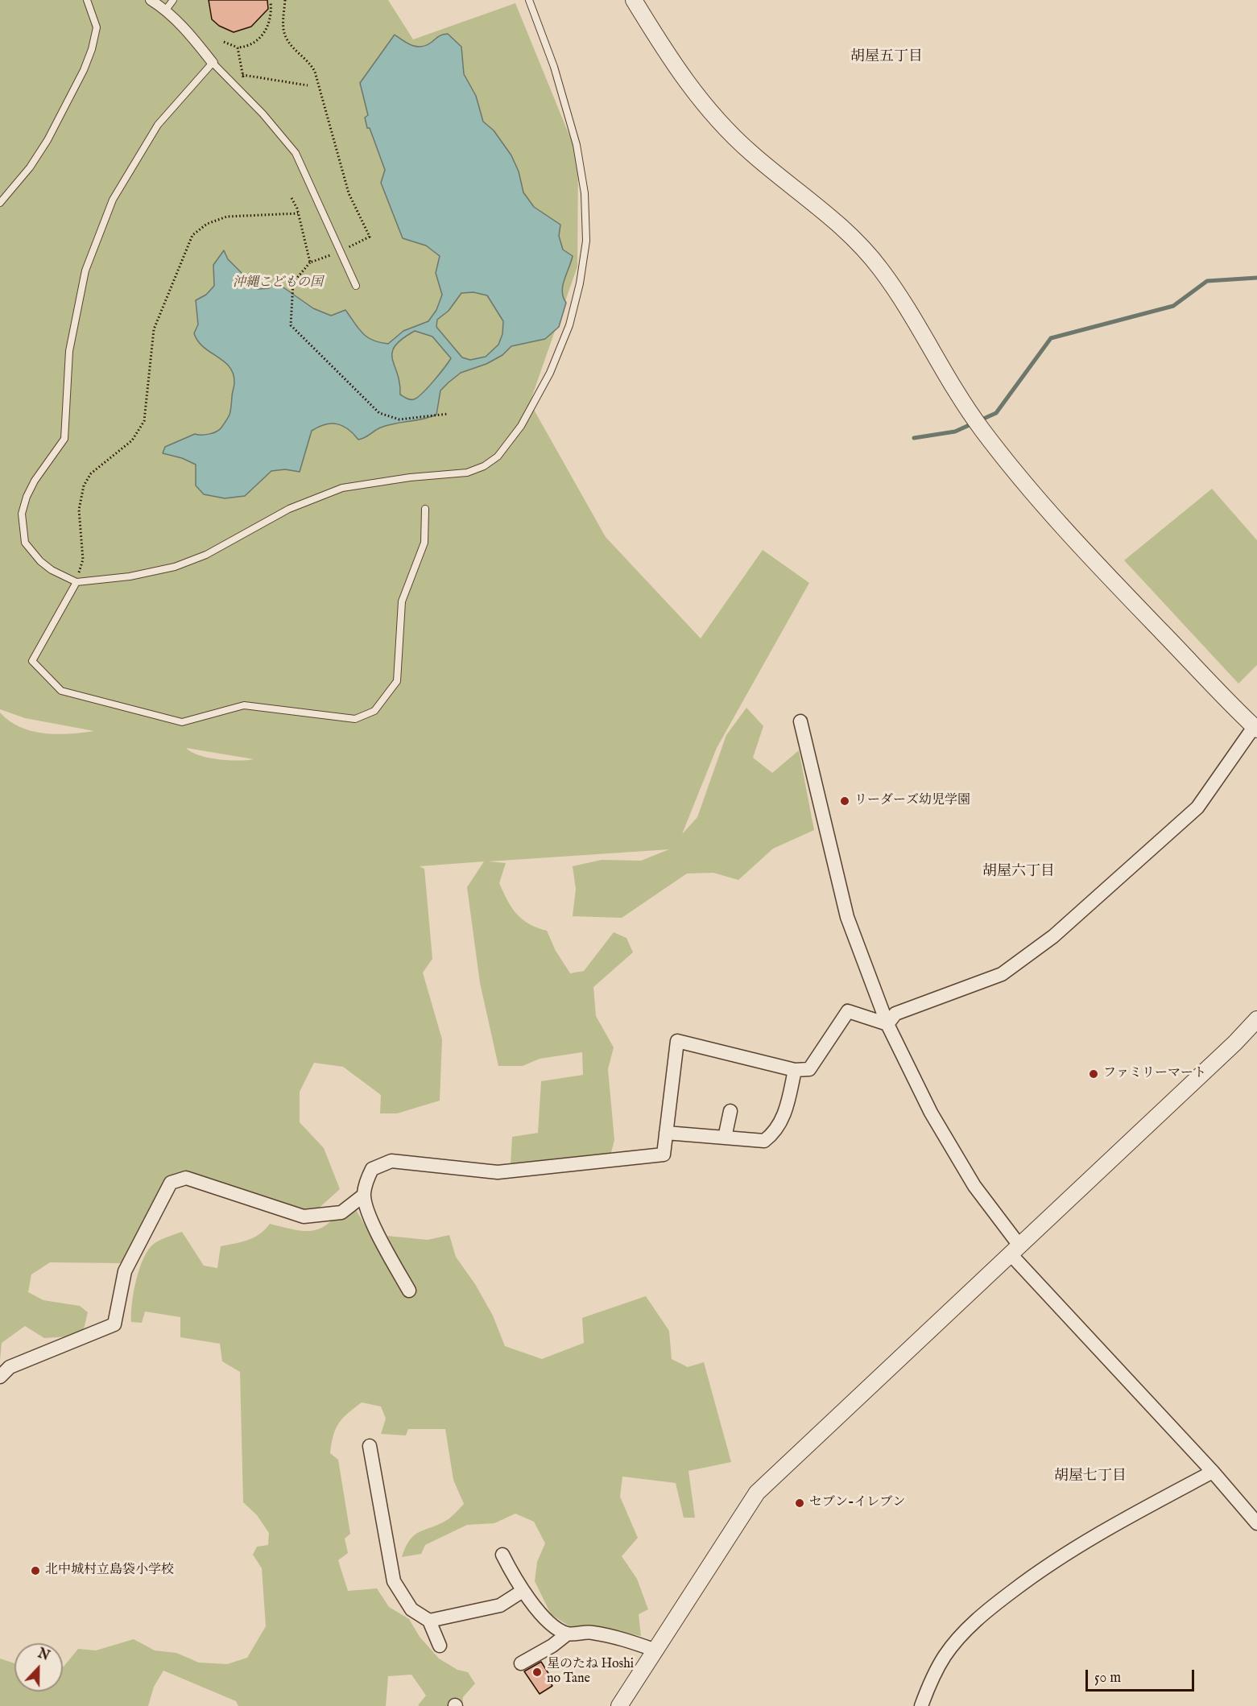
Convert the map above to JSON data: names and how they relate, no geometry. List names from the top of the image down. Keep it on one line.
{"districts":["胡屋五丁目","胡屋六丁目","胡屋七丁目"],"parks":["沖縄こどもの国"],"places":["リーダーズ幼児学園","ファミリーマート","セブン-イレブン","北中城村立島袋小学校","星のたね Hoshi no Tane"],"scale_bar":"50 m","north":"top"}
